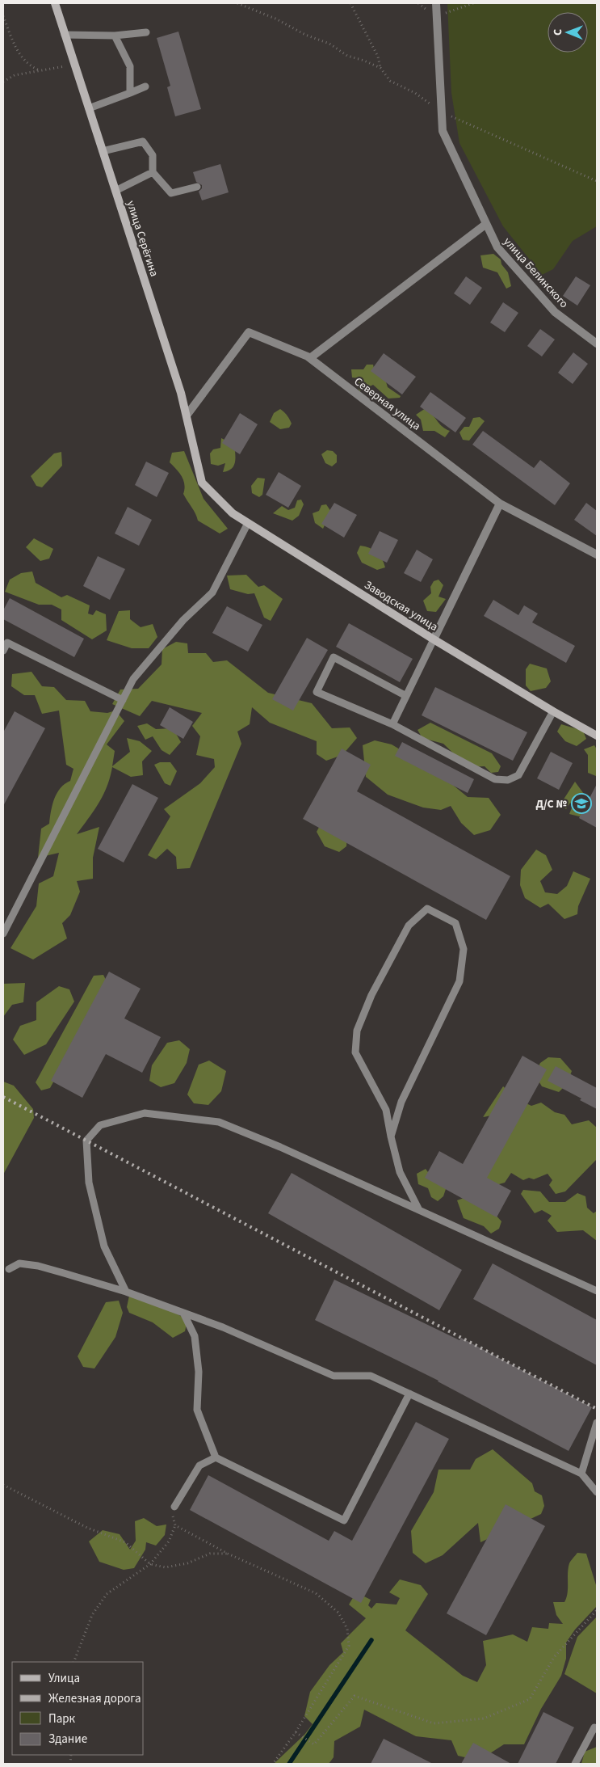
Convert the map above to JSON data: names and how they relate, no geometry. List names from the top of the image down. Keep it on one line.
{"streets":{"street":["улица Серёгина","улица Белинского","Северная улица","Заводская улица"]},"crossings":[["улица Серёгина","Северная улица"],["улица Серёгина","Заводская улица"]],"places":{"school or university":["Д/С №"]},"legend":["Улица","Железная дорога","Парк","Здание"],"north":"left"}
